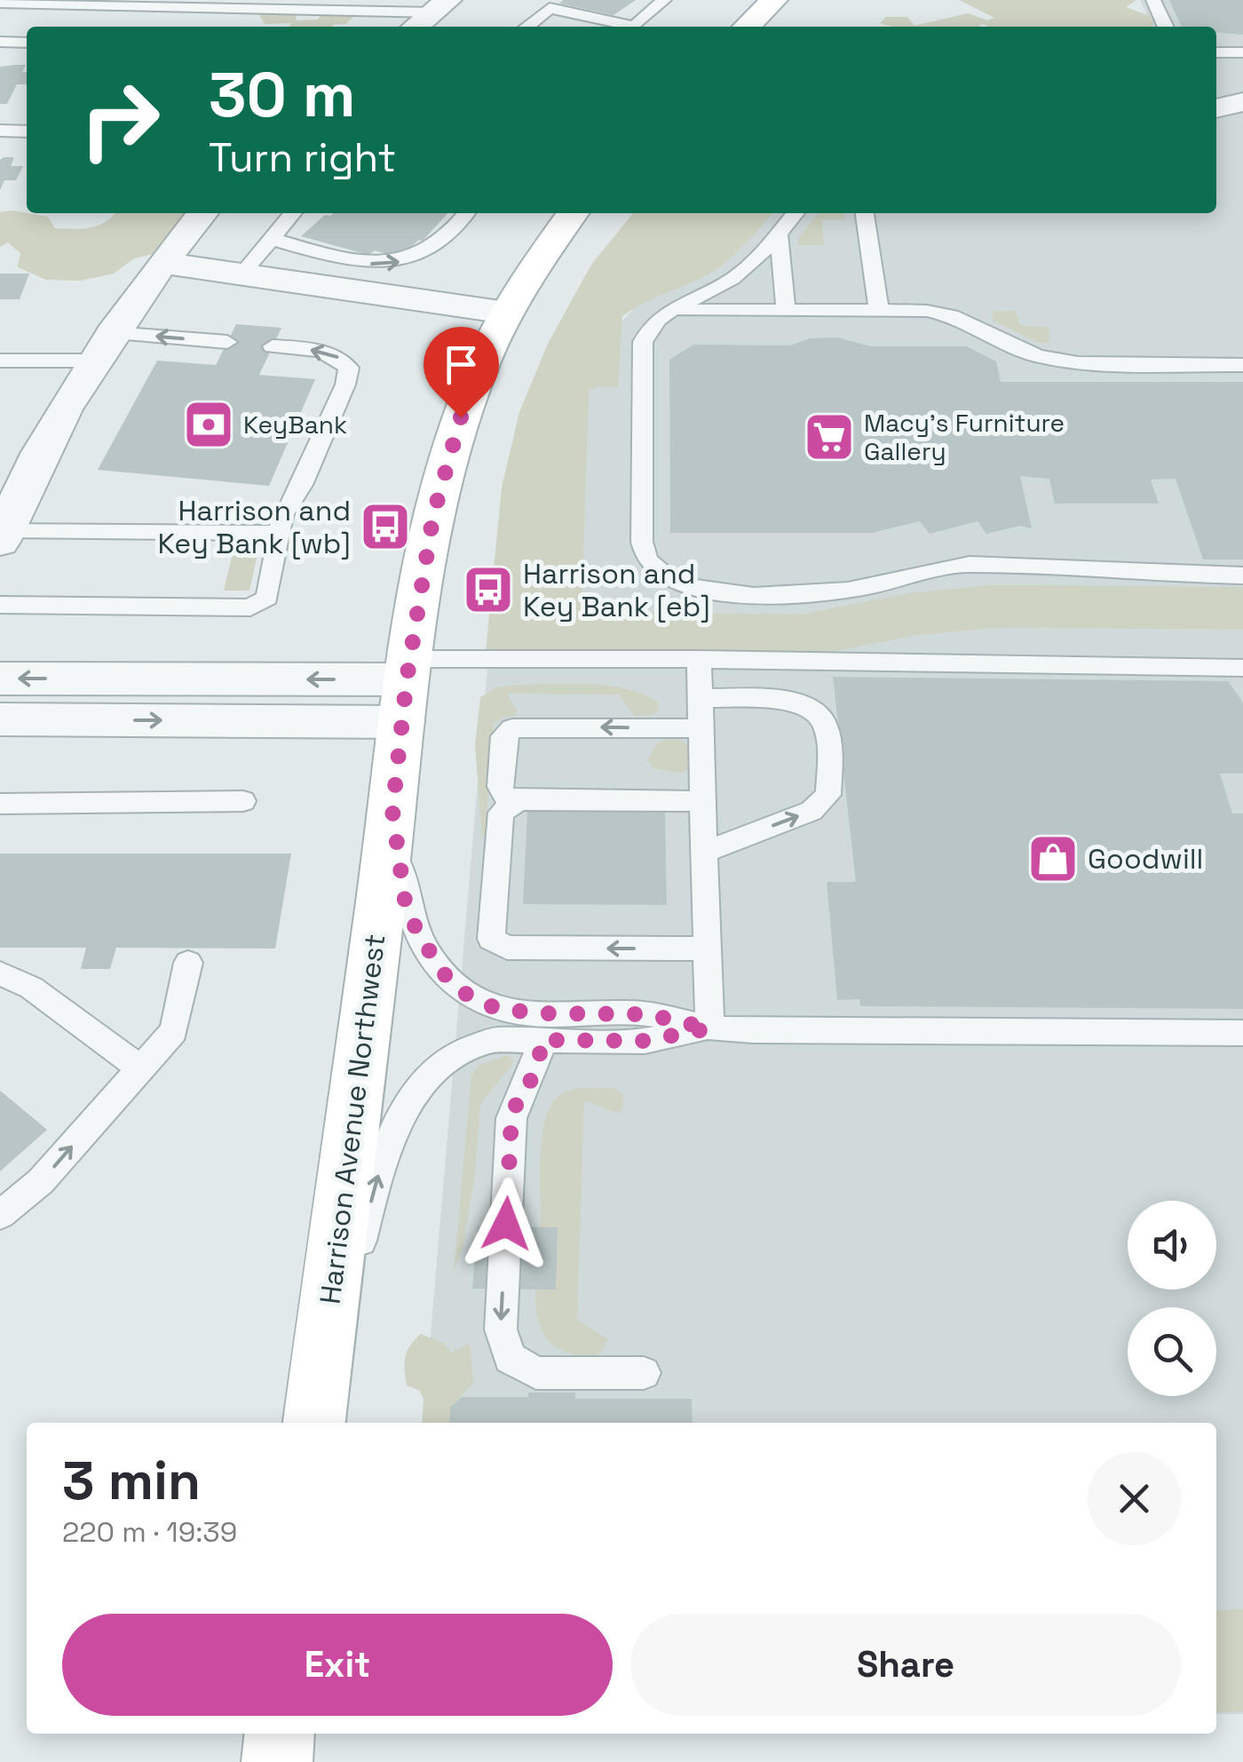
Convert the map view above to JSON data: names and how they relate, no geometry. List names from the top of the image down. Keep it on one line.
{"streets":{"main road":["Harrison Avenue Northwest"]},"places":{"bank":["KeyBank"],"supermarket":["Macy's Furniture Gallery"],"bus stop":["Harrison and Key Bank [wb]","Harrison and Key Bank [eb]"],"shop":["Goodwill"]},"page":{"turn":["30 m","Turn right"],"heading":["3 min","220 m · 19:39"],"buttons":["Exit","Share"]}}
